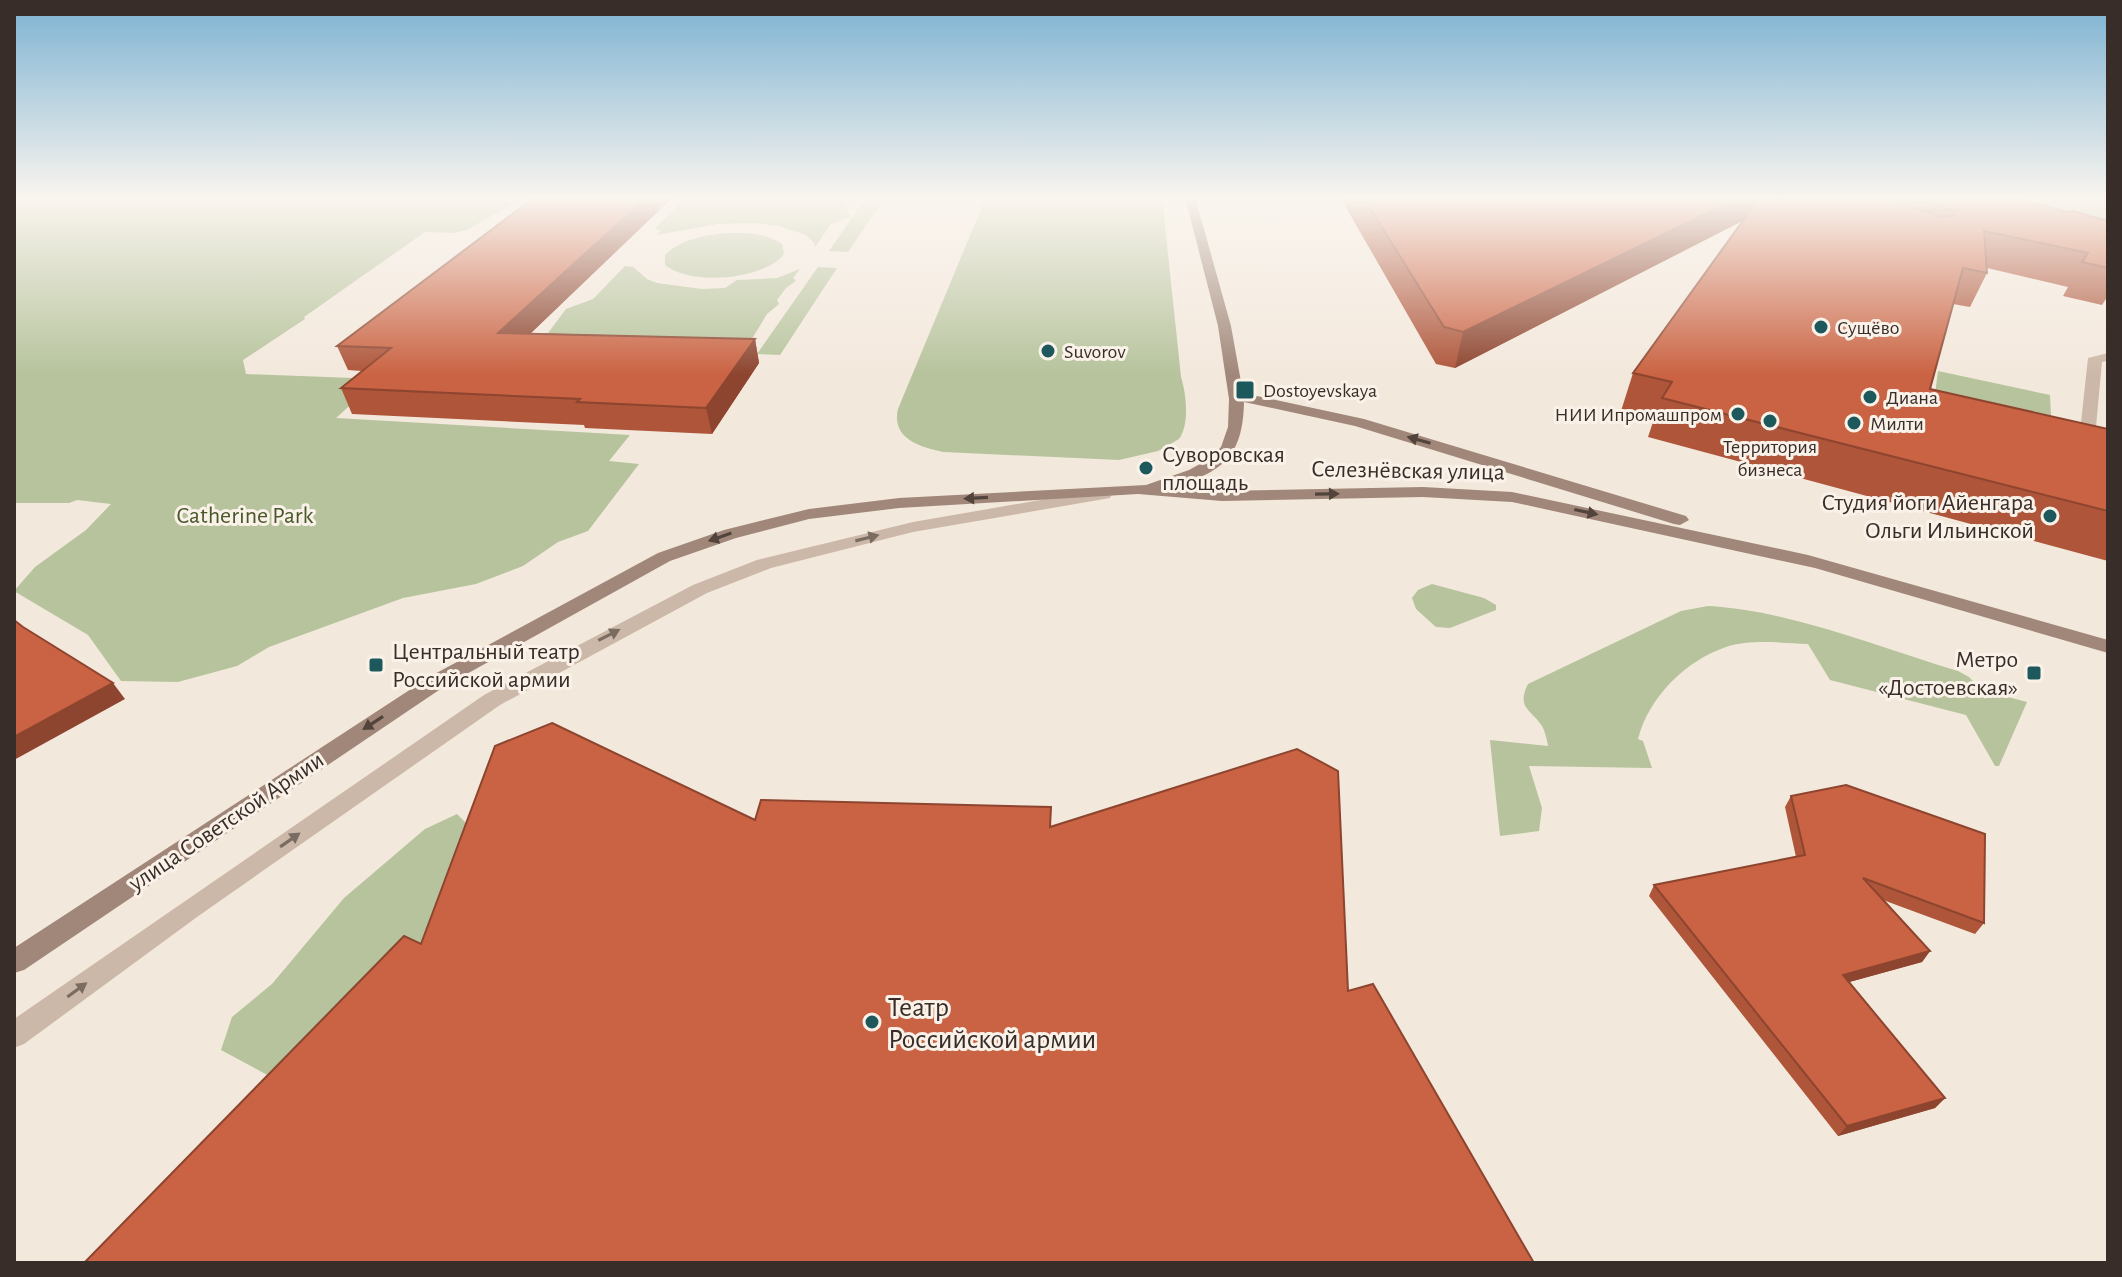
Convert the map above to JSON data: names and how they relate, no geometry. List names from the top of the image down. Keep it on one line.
{"streets":{"main road":["Селезнёвская улица","улица Советской Армии"]},"crossings":[["Селезнёвская улица","улица Советской Армии"]],"one_way":["улица Советской Армии"],"parks":["Catherine Park"],"places":{"other":["Сущёво","Suvorov","Диана","НИИ Ипромашпром","Территория бизнеса","Милти","Суворовская площадь","Студия йоги Айенгара Ольги Ильинской","Театр Российской армии"],"transit":["Dostoyevskaya","Центральный театр Российской армии","Метро «Достоевская»"]}}
